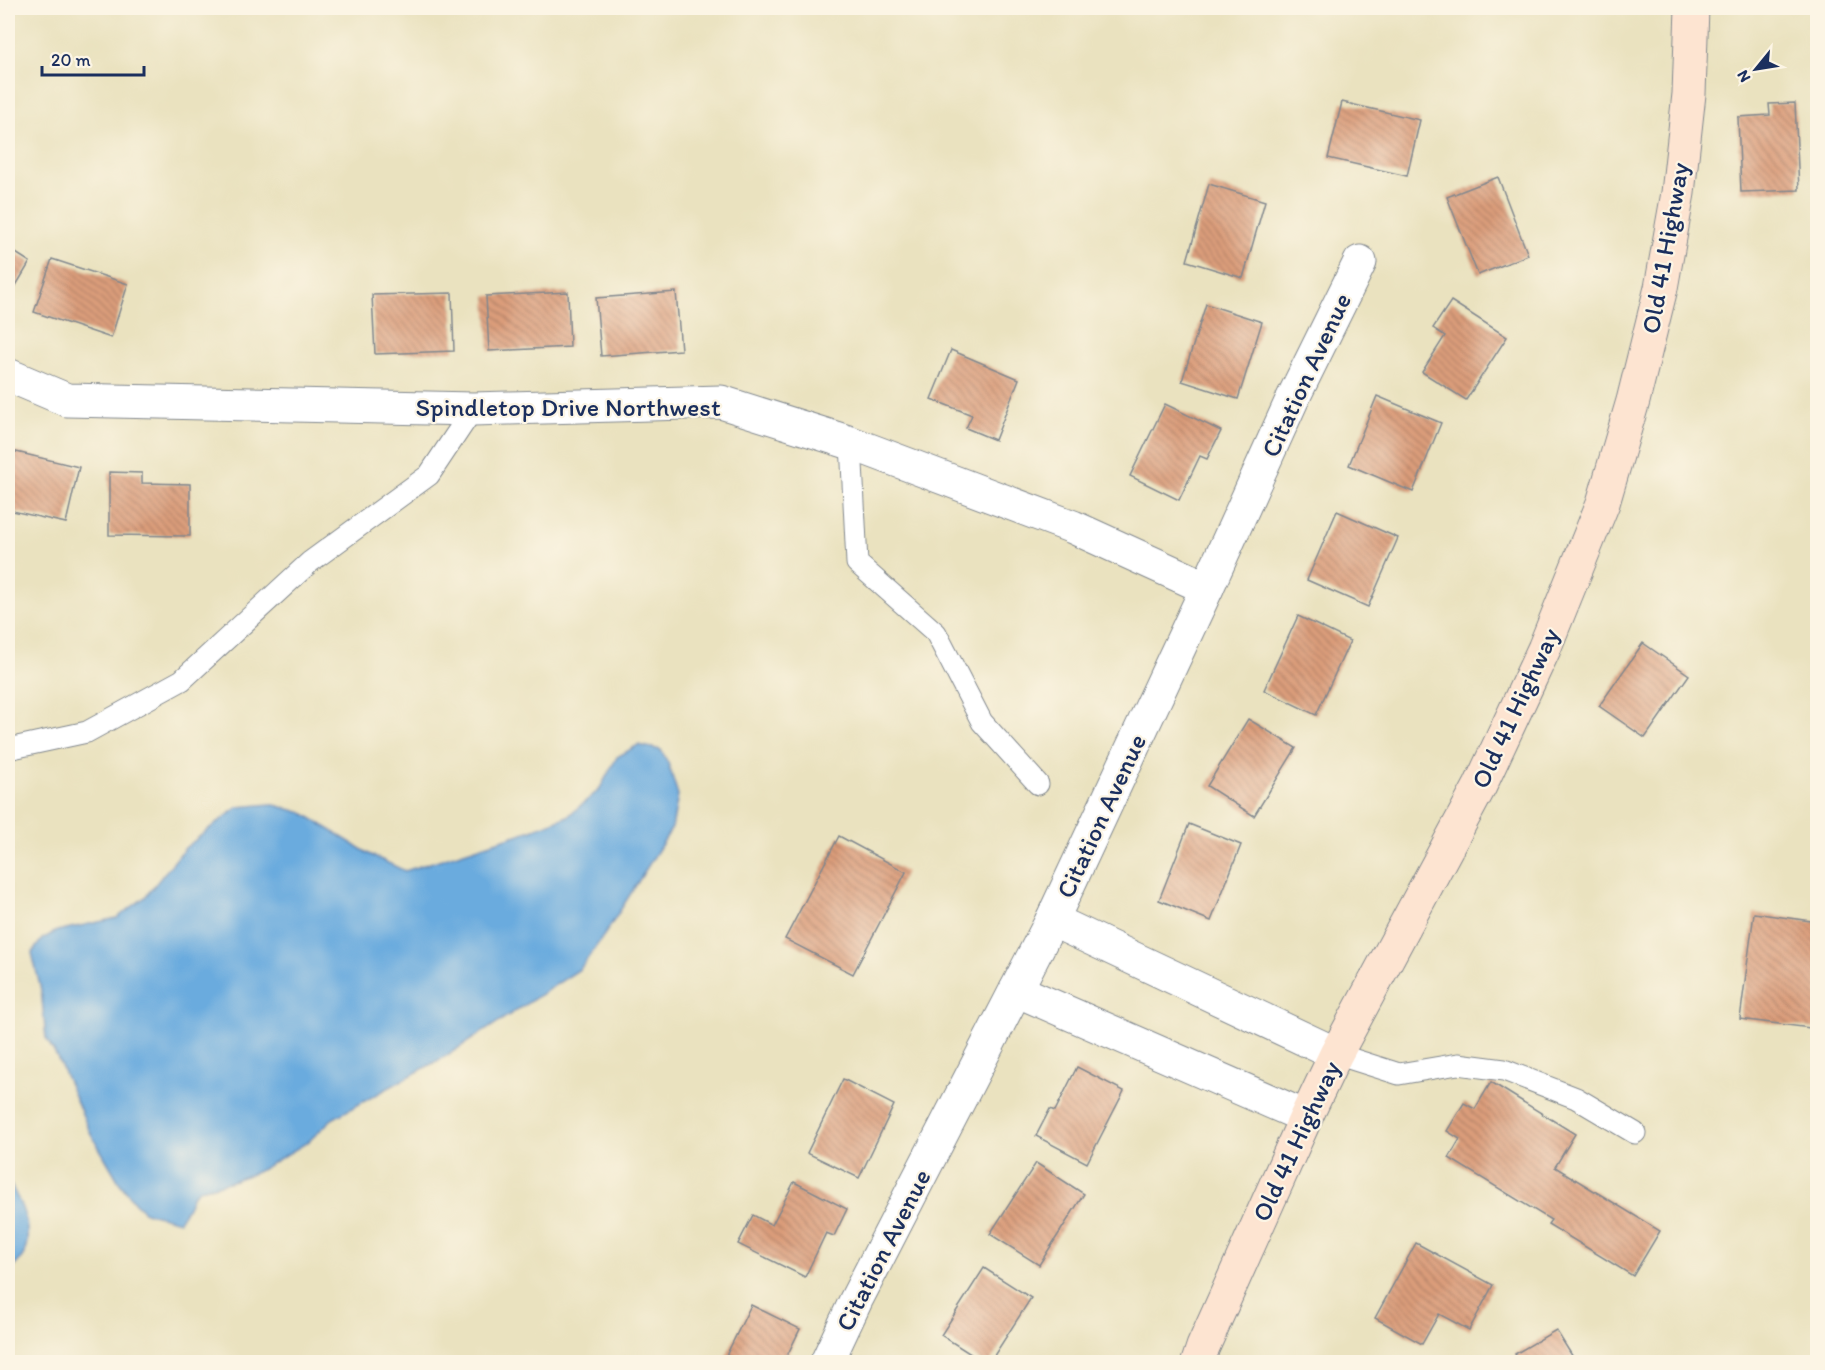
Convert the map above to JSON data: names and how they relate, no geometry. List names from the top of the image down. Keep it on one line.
{"streets":{"main road":["Old 41 Highway"],"street":["Citation Avenue","Spindletop Drive Northwest"]},"crossings":[["Citation Avenue","Spindletop Drive Northwest"]],"scale_bar":"20 m","north":"bottom left"}
